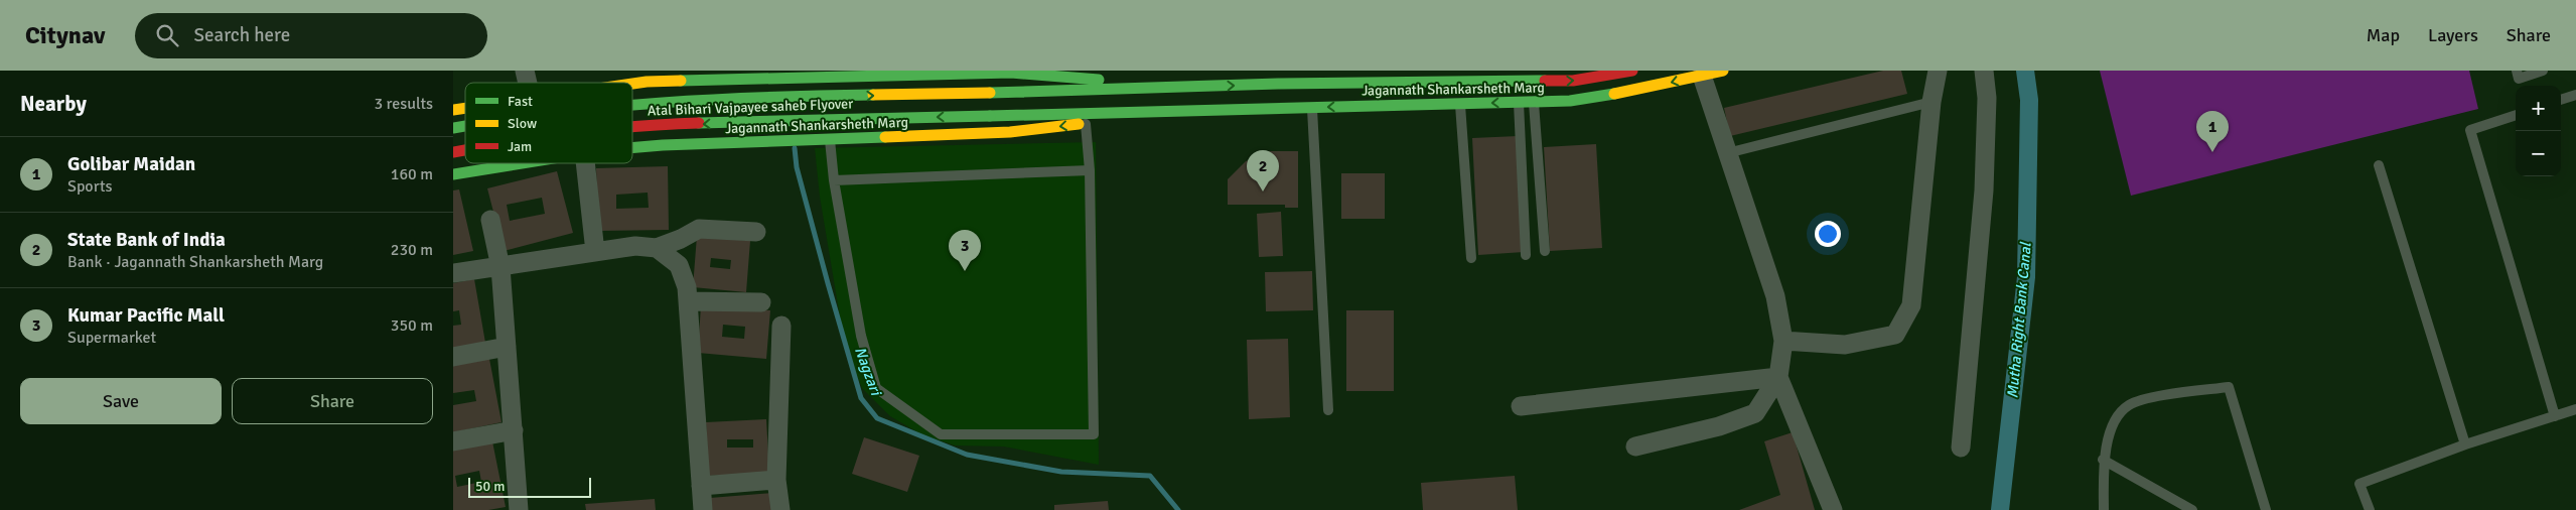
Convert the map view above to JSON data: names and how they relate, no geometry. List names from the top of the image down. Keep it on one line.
{"streets":{"main road":["Jagannath Shankarsheth Marg","Atal Bihari Vajpayee saheb Flyover"]},"crossings":[["Jagannath Shankarsheth Marg","Atal Bihari Vajpayee saheb Flyover"]],"water":["Mutha Right Bank Canal","Nagzari"],"legend":["Fast","Slow","Jam"],"scale_bar":"50 m","page":{"header":"Citynav","search":"Search here","nav":["Map","Layers","Share"],"heading":["Nearby","3 results"],"map_buttons":["+","−"],"pins":["1","2","3"],"list":[{"mark":"1","name":"Golibar Maidan","note":"Sports","value":"160 m"},{"mark":"2","name":"State Bank of India","note":"Bank · Jagannath Shankarsheth Marg","value":"230 m"},{"mark":"3","name":"Kumar Pacific Mall","note":"Supermarket","value":"350 m"}],"buttons":["Save","Share"],"scale":"50 m"}}
